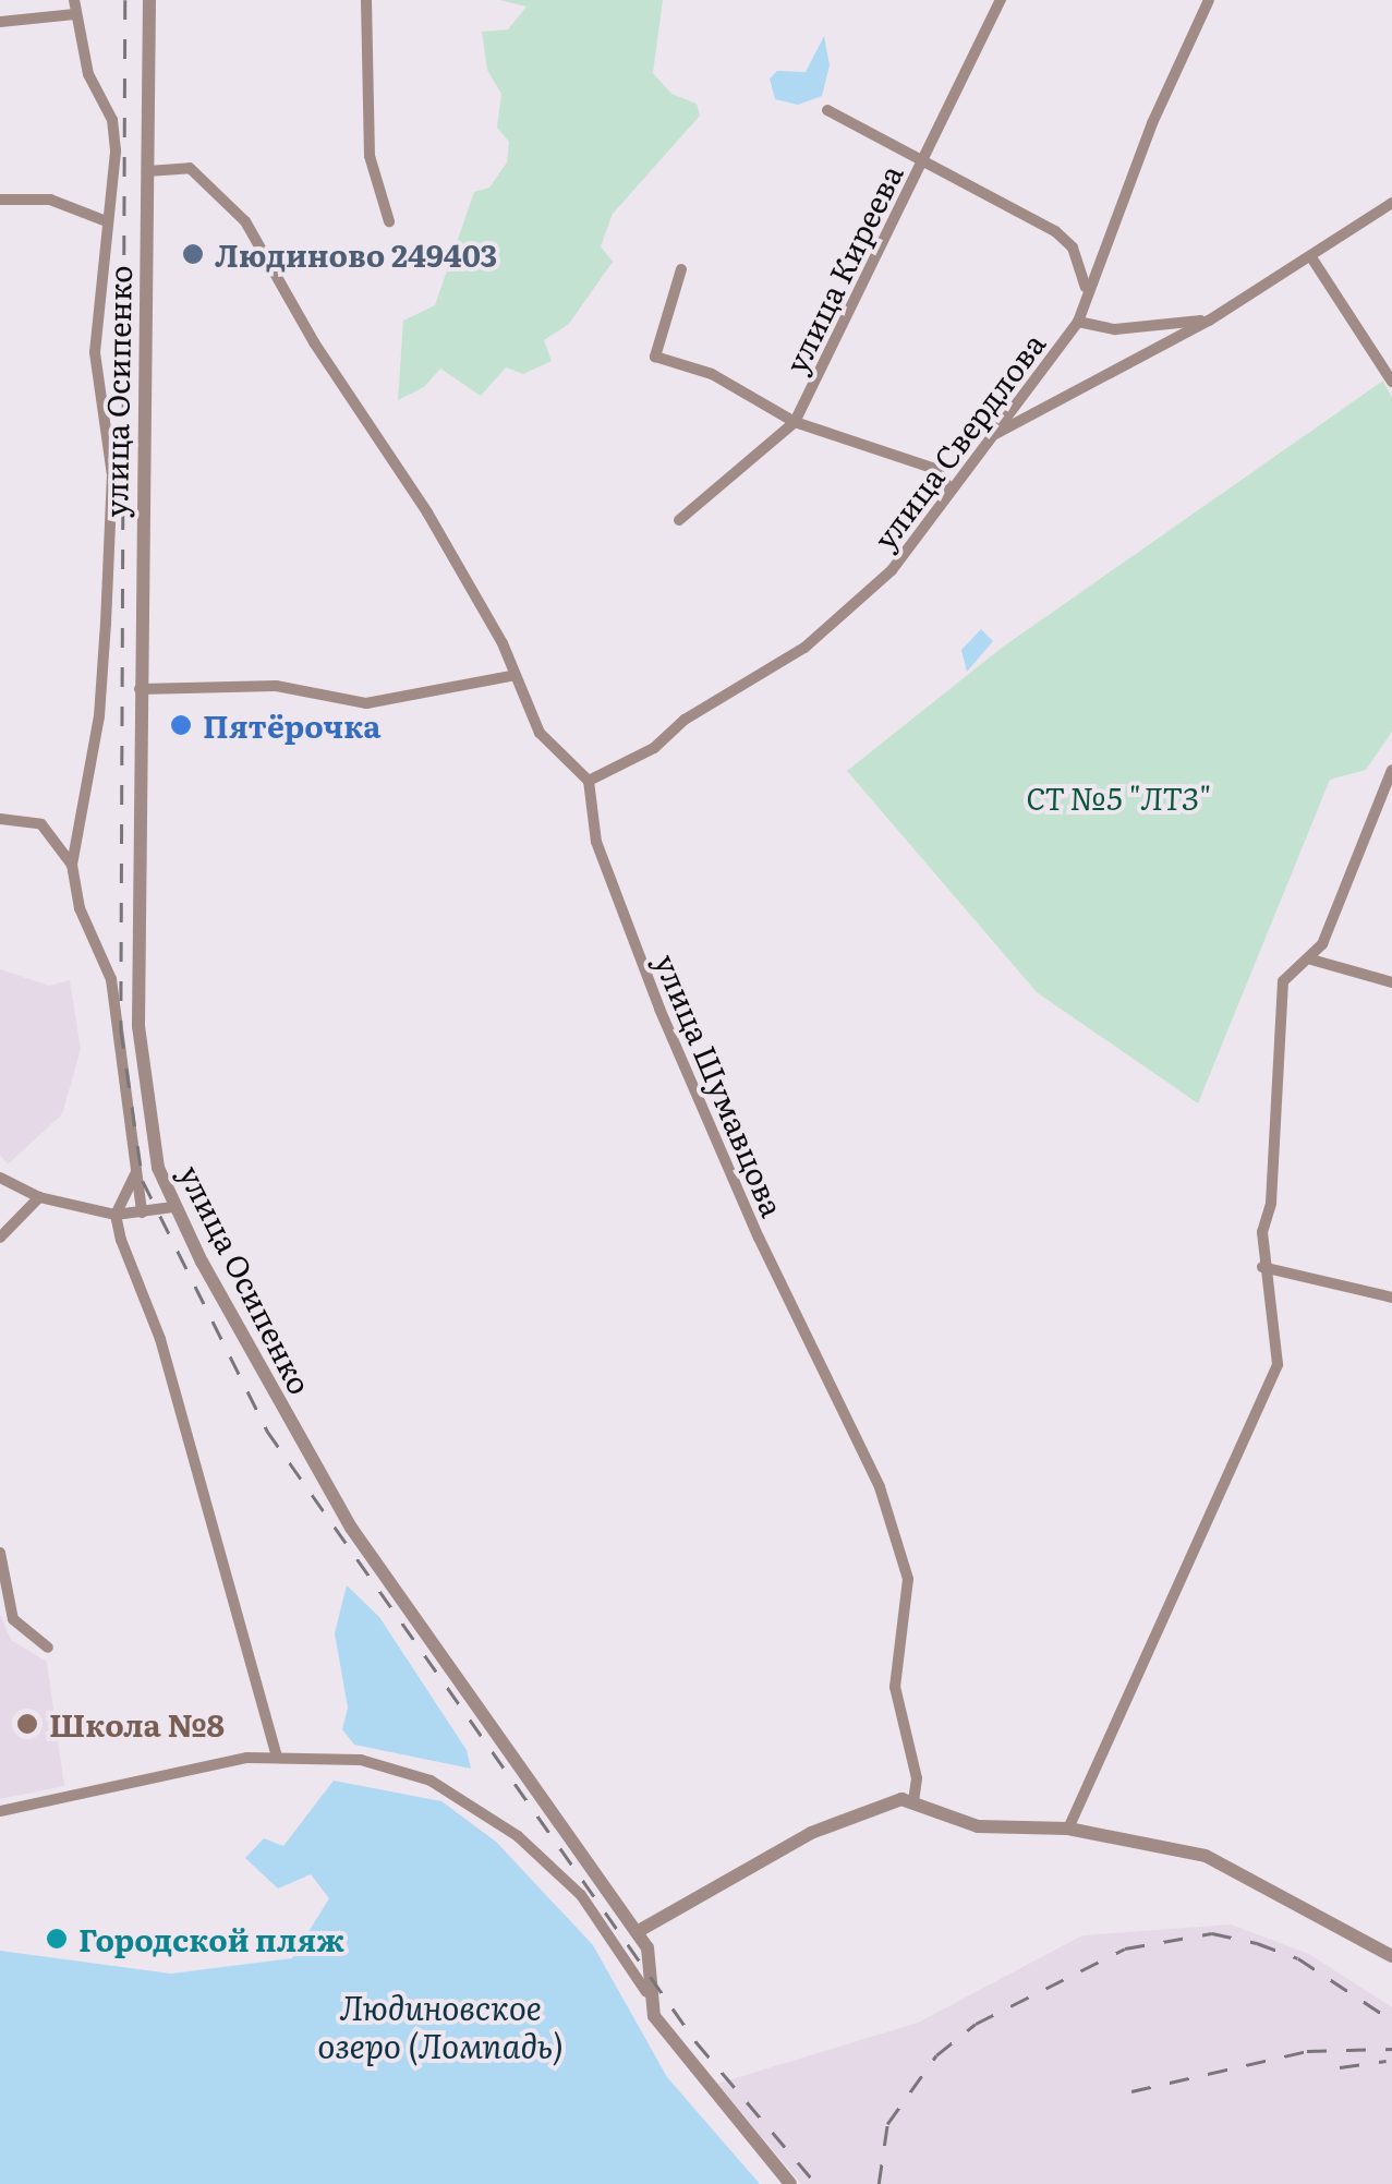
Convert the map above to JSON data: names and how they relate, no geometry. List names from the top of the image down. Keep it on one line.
{"streets":{"street":["улица Киреева","улица Осипенко","улица Свердлова","улица Шумавцова"]},"crossings":[["улица Свердлова","улица Шумавцова"]],"water":["Людиновское озеро (Ломпадь)"],"parks":["СТ №5 \"ЛТЗ\""],"places":["Людиново 249403","Пятёрочка","Школа №8","Городской пляж"]}
